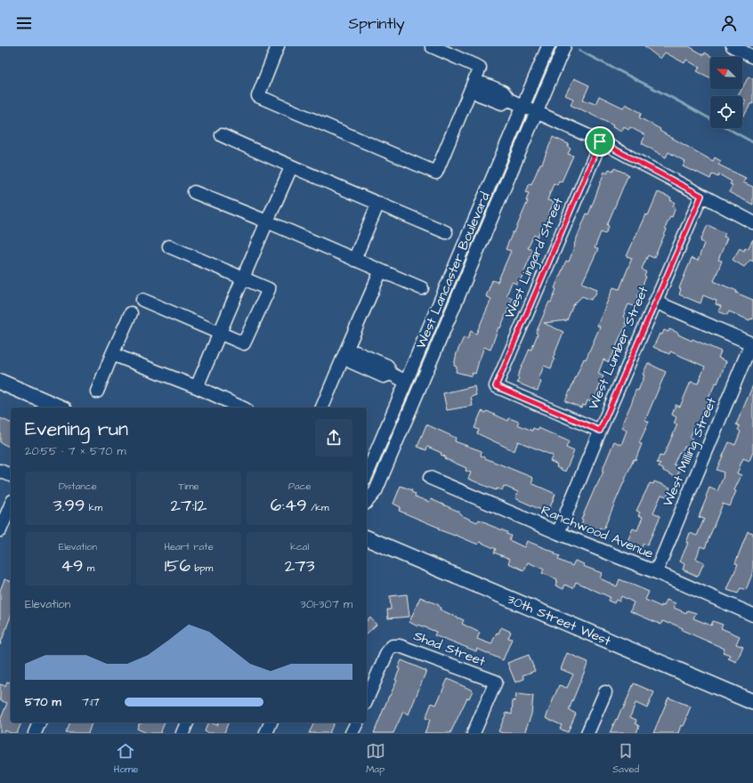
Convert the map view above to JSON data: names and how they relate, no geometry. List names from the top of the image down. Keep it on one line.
{"streets":{"main road":["30th Street West"],"street":["West Lingard Street","West Lancaster Boulevard","West Lumber Street","West Milling Street","Ranchwood Avenue","Shad Street"]},"crossings":[["West Lingard Street","West Lumber Street"],["West Lumber Street","West Milling Street"],["West Lumber Street","Ranchwood Avenue"],["West Milling Street","Ranchwood Avenue"]],"north":"top left","page":{"header":"Sprintly","heading":["Evening run","20:55 · 7 × 570 m"],"stats":[["Distance","3.99 km"],["Time","27:12"],["Pace","6:49 /km"],["Elevation","49 m"],["Heart rate","156 bpm"],["kcal","273"]],"chart":["Elevation","301–307 m"],"list":[{"name":"570 m","note":"7:17"}],"tabs":["Home","Map","Saved"]}}
